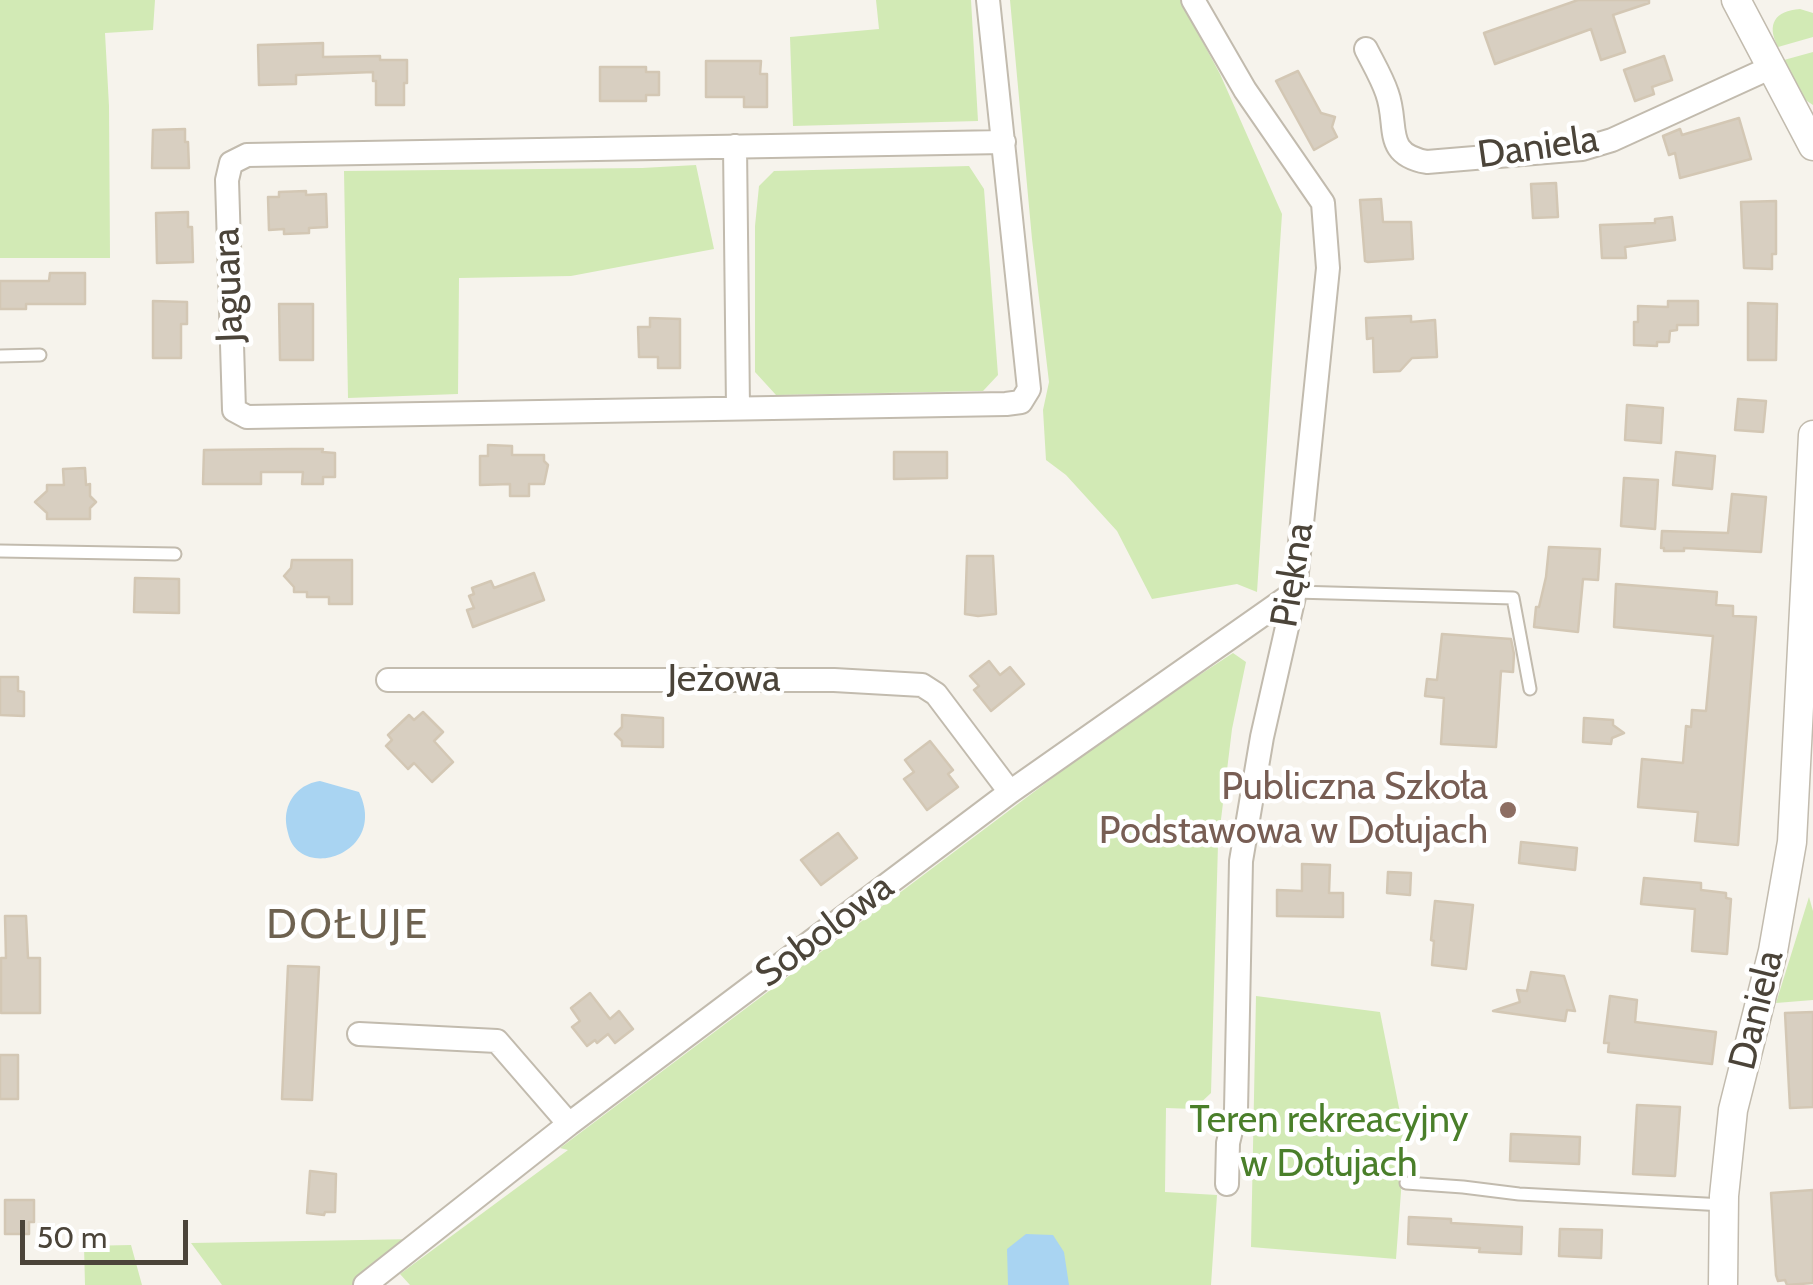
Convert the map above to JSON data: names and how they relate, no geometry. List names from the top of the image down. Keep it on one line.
{"streets":{"street":["Daniela","Jaguara","Piękna","Jeżowa","Sobolowa"]},"crossings":[["Piękna","Sobolowa"],["Jeżowa","Sobolowa"]],"districts":["DOŁUJE"],"parks":["Teren rekreacyjny w Dołujach"],"places":["Publiczna Szkoła Podstawowa w Dołujach"],"scale_bar":"50 m"}
